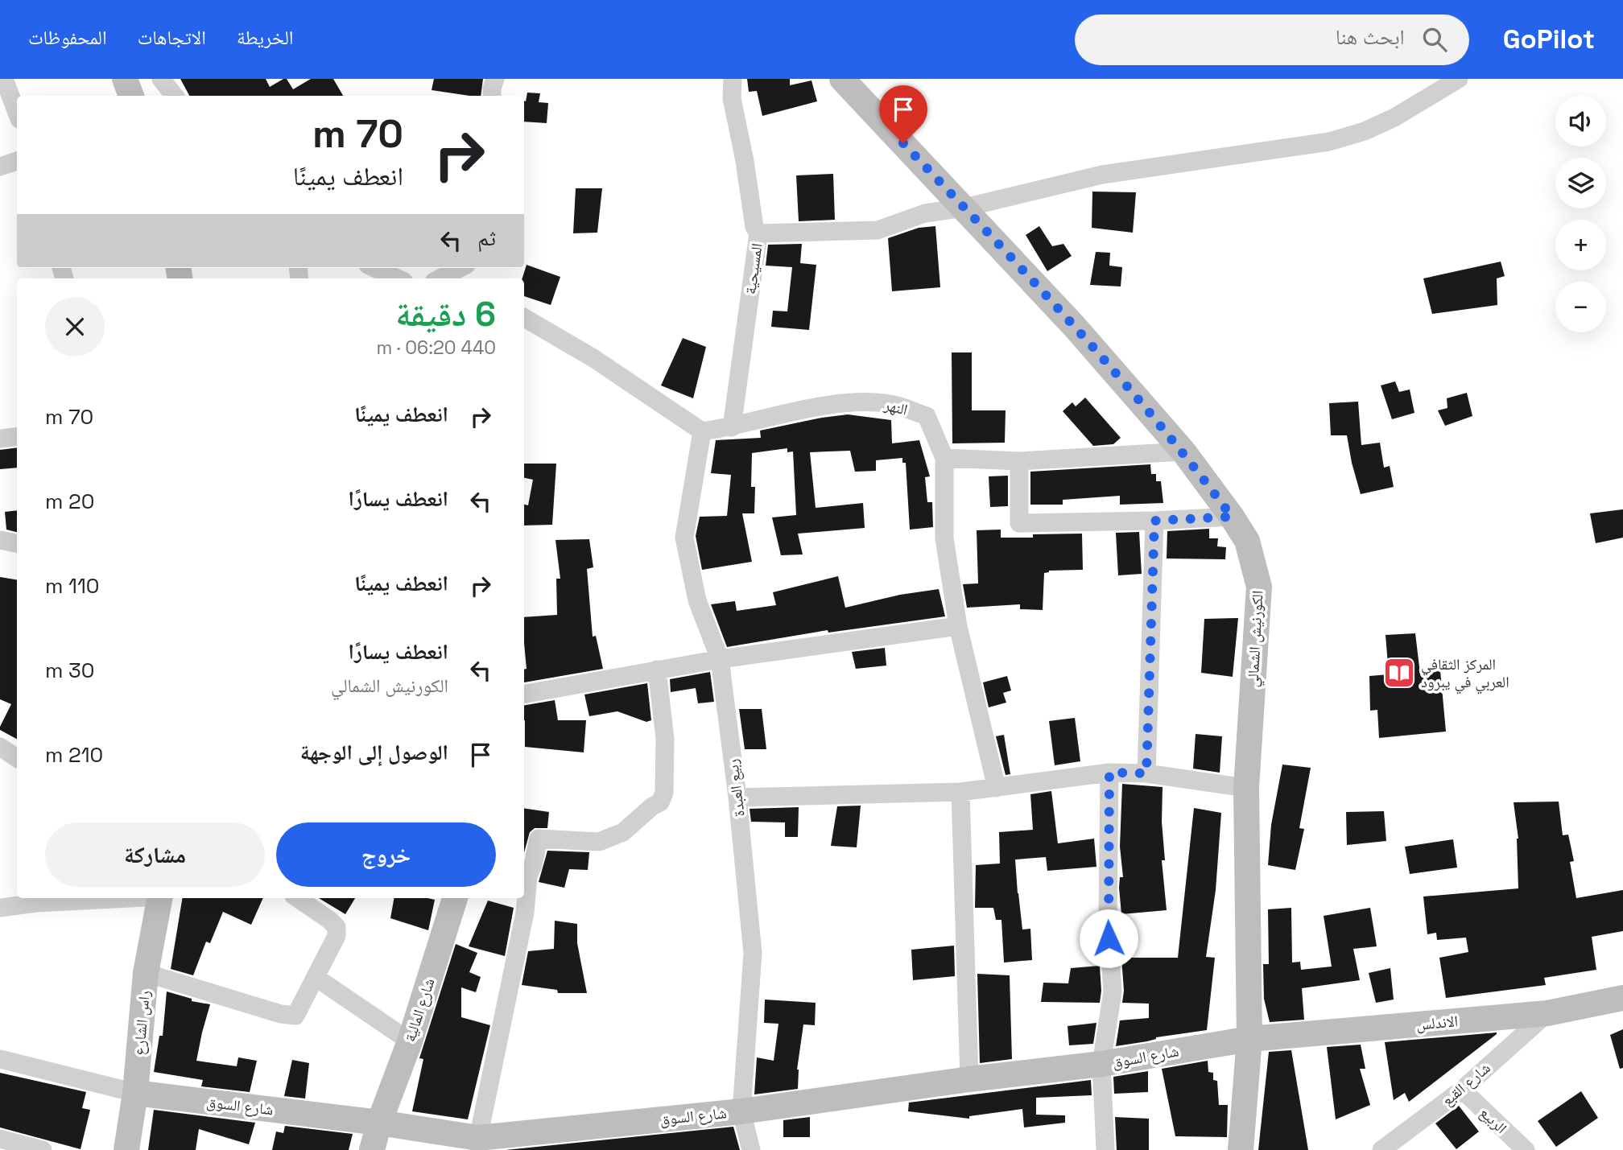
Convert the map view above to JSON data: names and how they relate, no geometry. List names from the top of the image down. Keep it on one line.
{"streets":{"street":["المسيحية","النهر","الكورنيش الشمالي","ربيع العبدة","شارع المالية","راس الشارع","الاندلس","شارع السوق","شارع القبع","الربيع"]},"crossings":[["المسيحية","النهر"],["النهر","ربيع العبدة"],["الكورنيش الشمالي","الاندلس"],["الكورنيش الشمالي","شارع السوق"],["ربيع العبدة","شارع السوق"],["شارع المالية","شارع السوق"],["راس الشارع","شارع السوق"],["الاندلس","شارع السوق"],["الاندلس","شارع القبع"],["شارع القبع","الربيع"]],"places":{"library":["المركز الثقافي العربي في يبرود"]},"page":{"header":"GoPilot","search":"ابحث هنا","nav":["الخريطة","الاتجاهات","المحفوظات"],"map_buttons":["+","−"],"turn":["70 m","انعطف يمينًا"],"then":"ثم","heading":["6 دقيقة","440 m · 06:20"],"list":[{"name":"انعطف يمينًا","value":"70 m"},{"name":"انعطف يسارًا","value":"20 m"},{"name":"انعطف يمينًا","value":"110 m"},{"name":"انعطف يسارًا","note":"الكورنيش الشمالي","value":"30 m"},{"name":"الوصول إلى الوجهة","value":"210 m"}],"buttons":["خروج","مشاركة"]}}
